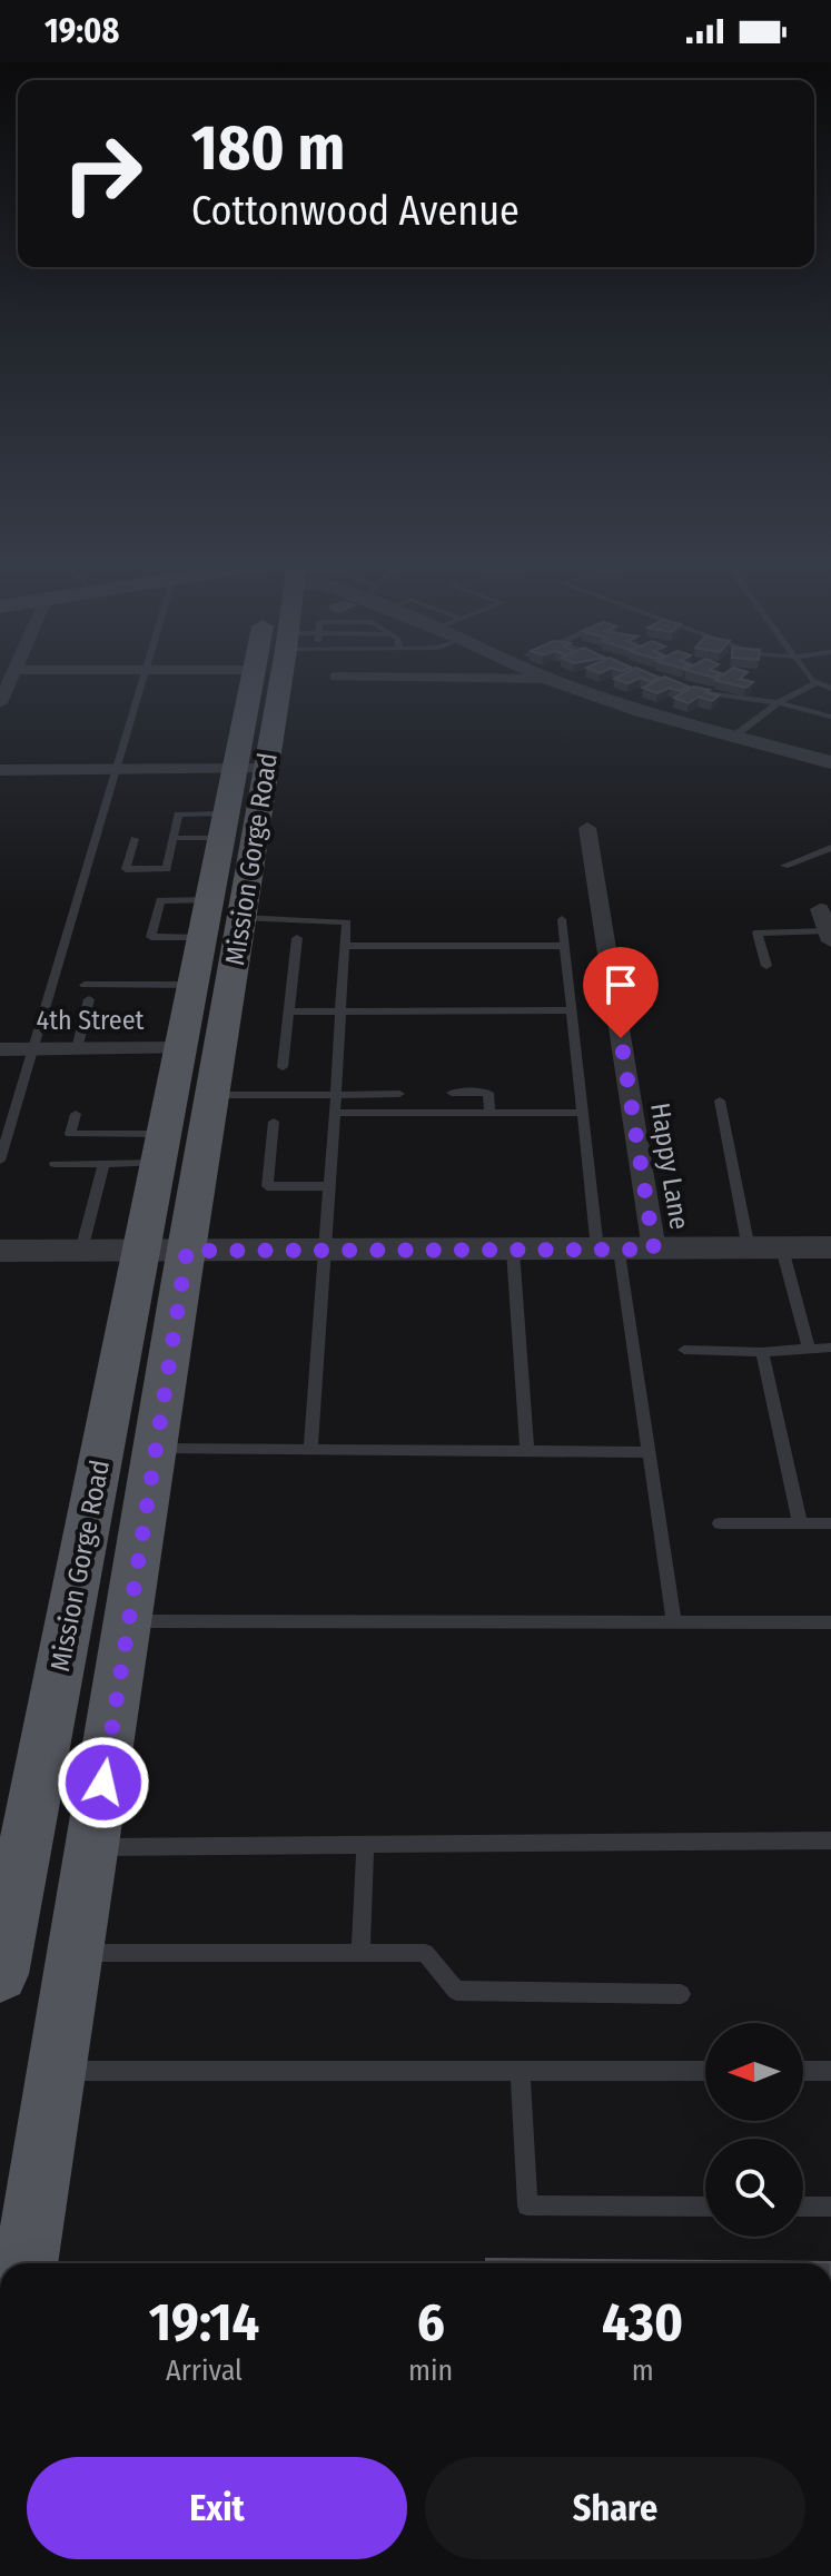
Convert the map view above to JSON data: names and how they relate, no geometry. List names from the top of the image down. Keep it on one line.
{"streets":{"main road":["Mission Gorge Road"],"street":["4th Street","Happy Lane"]},"crossings":[["Mission Gorge Road","4th Street"]],"north":"left","page":{"status":"19:08","turn":["180 m","Cottonwood Avenue"],"eta":["19:14","Arrival","6","min","430","m"],"buttons":["Exit","Share"]}}
